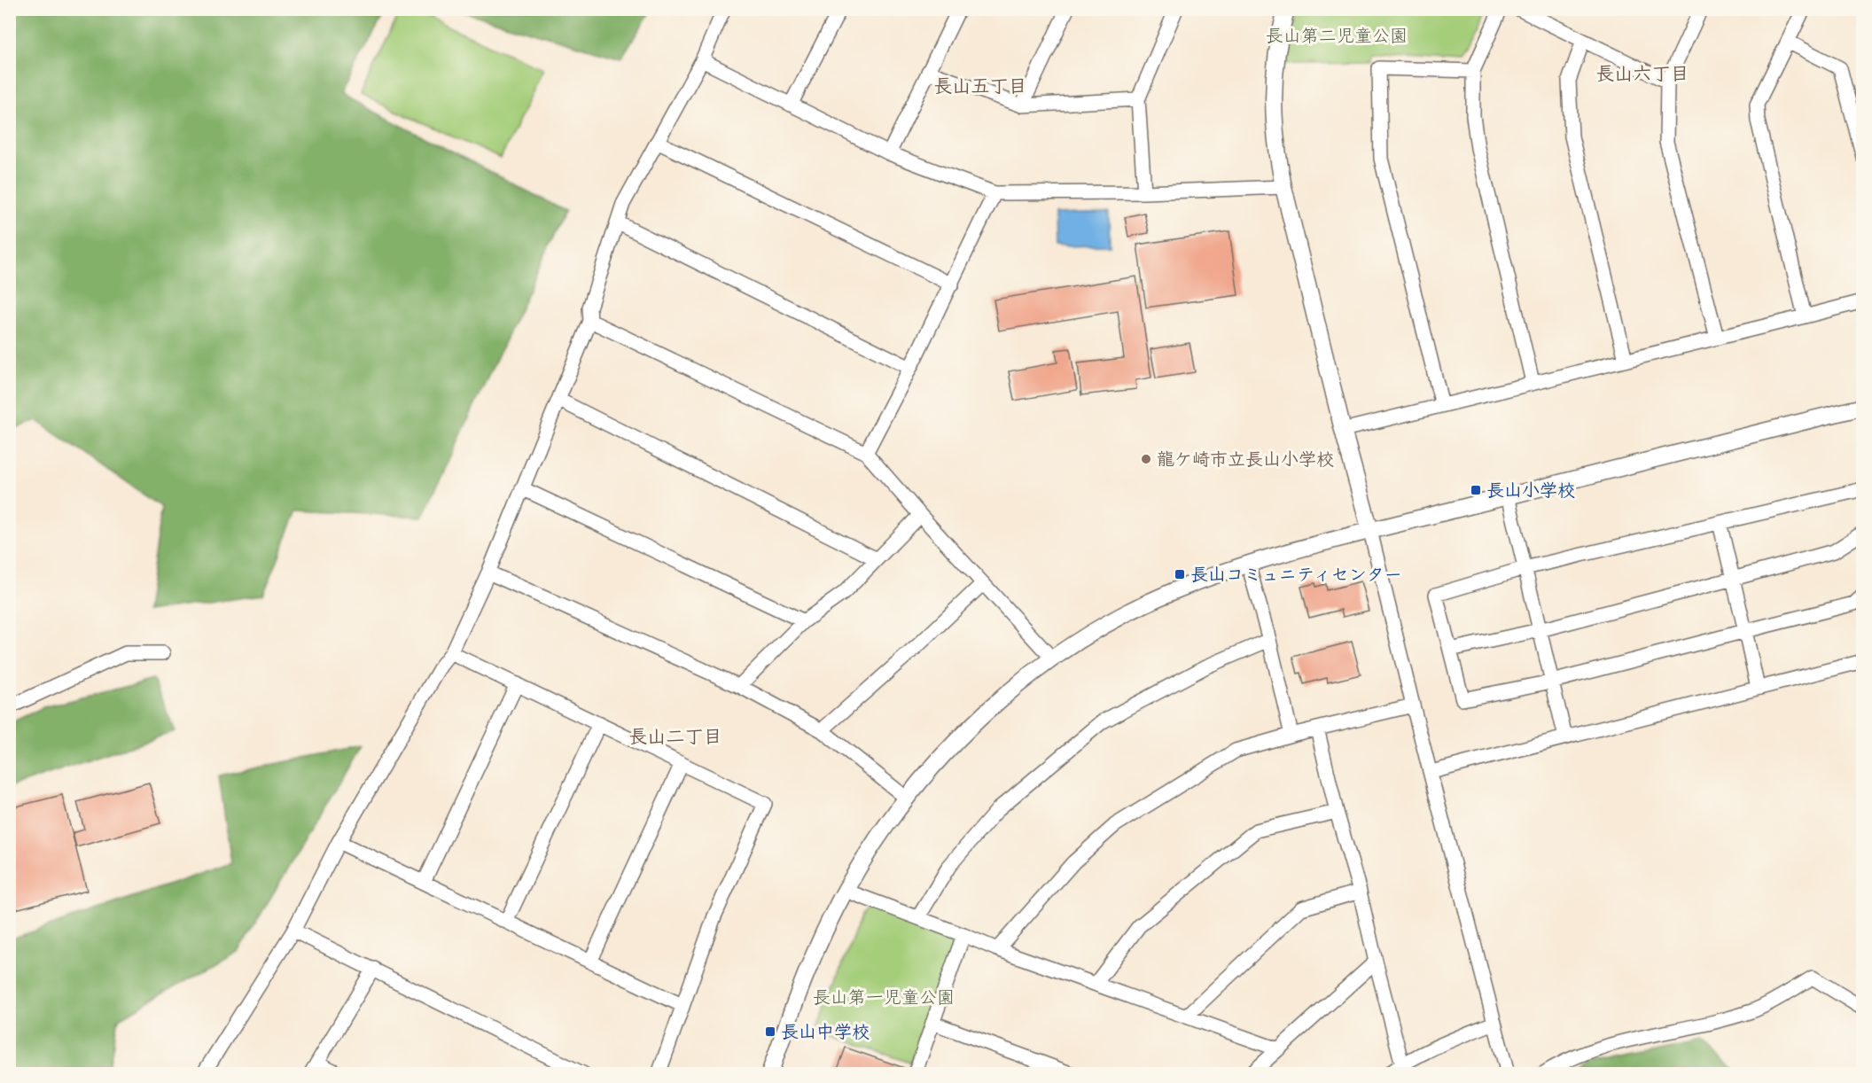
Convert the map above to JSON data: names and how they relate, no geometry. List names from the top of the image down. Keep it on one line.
{"districts":["長山六丁目","長山五丁目","長山二丁目"],"parks":["長山第二児童公園","長山第一児童公園"],"places":{"other":["龍ケ崎市立長山小学校"],"transit":["長山小学校","長山コミュニティセンター","長山中学校"]}}
